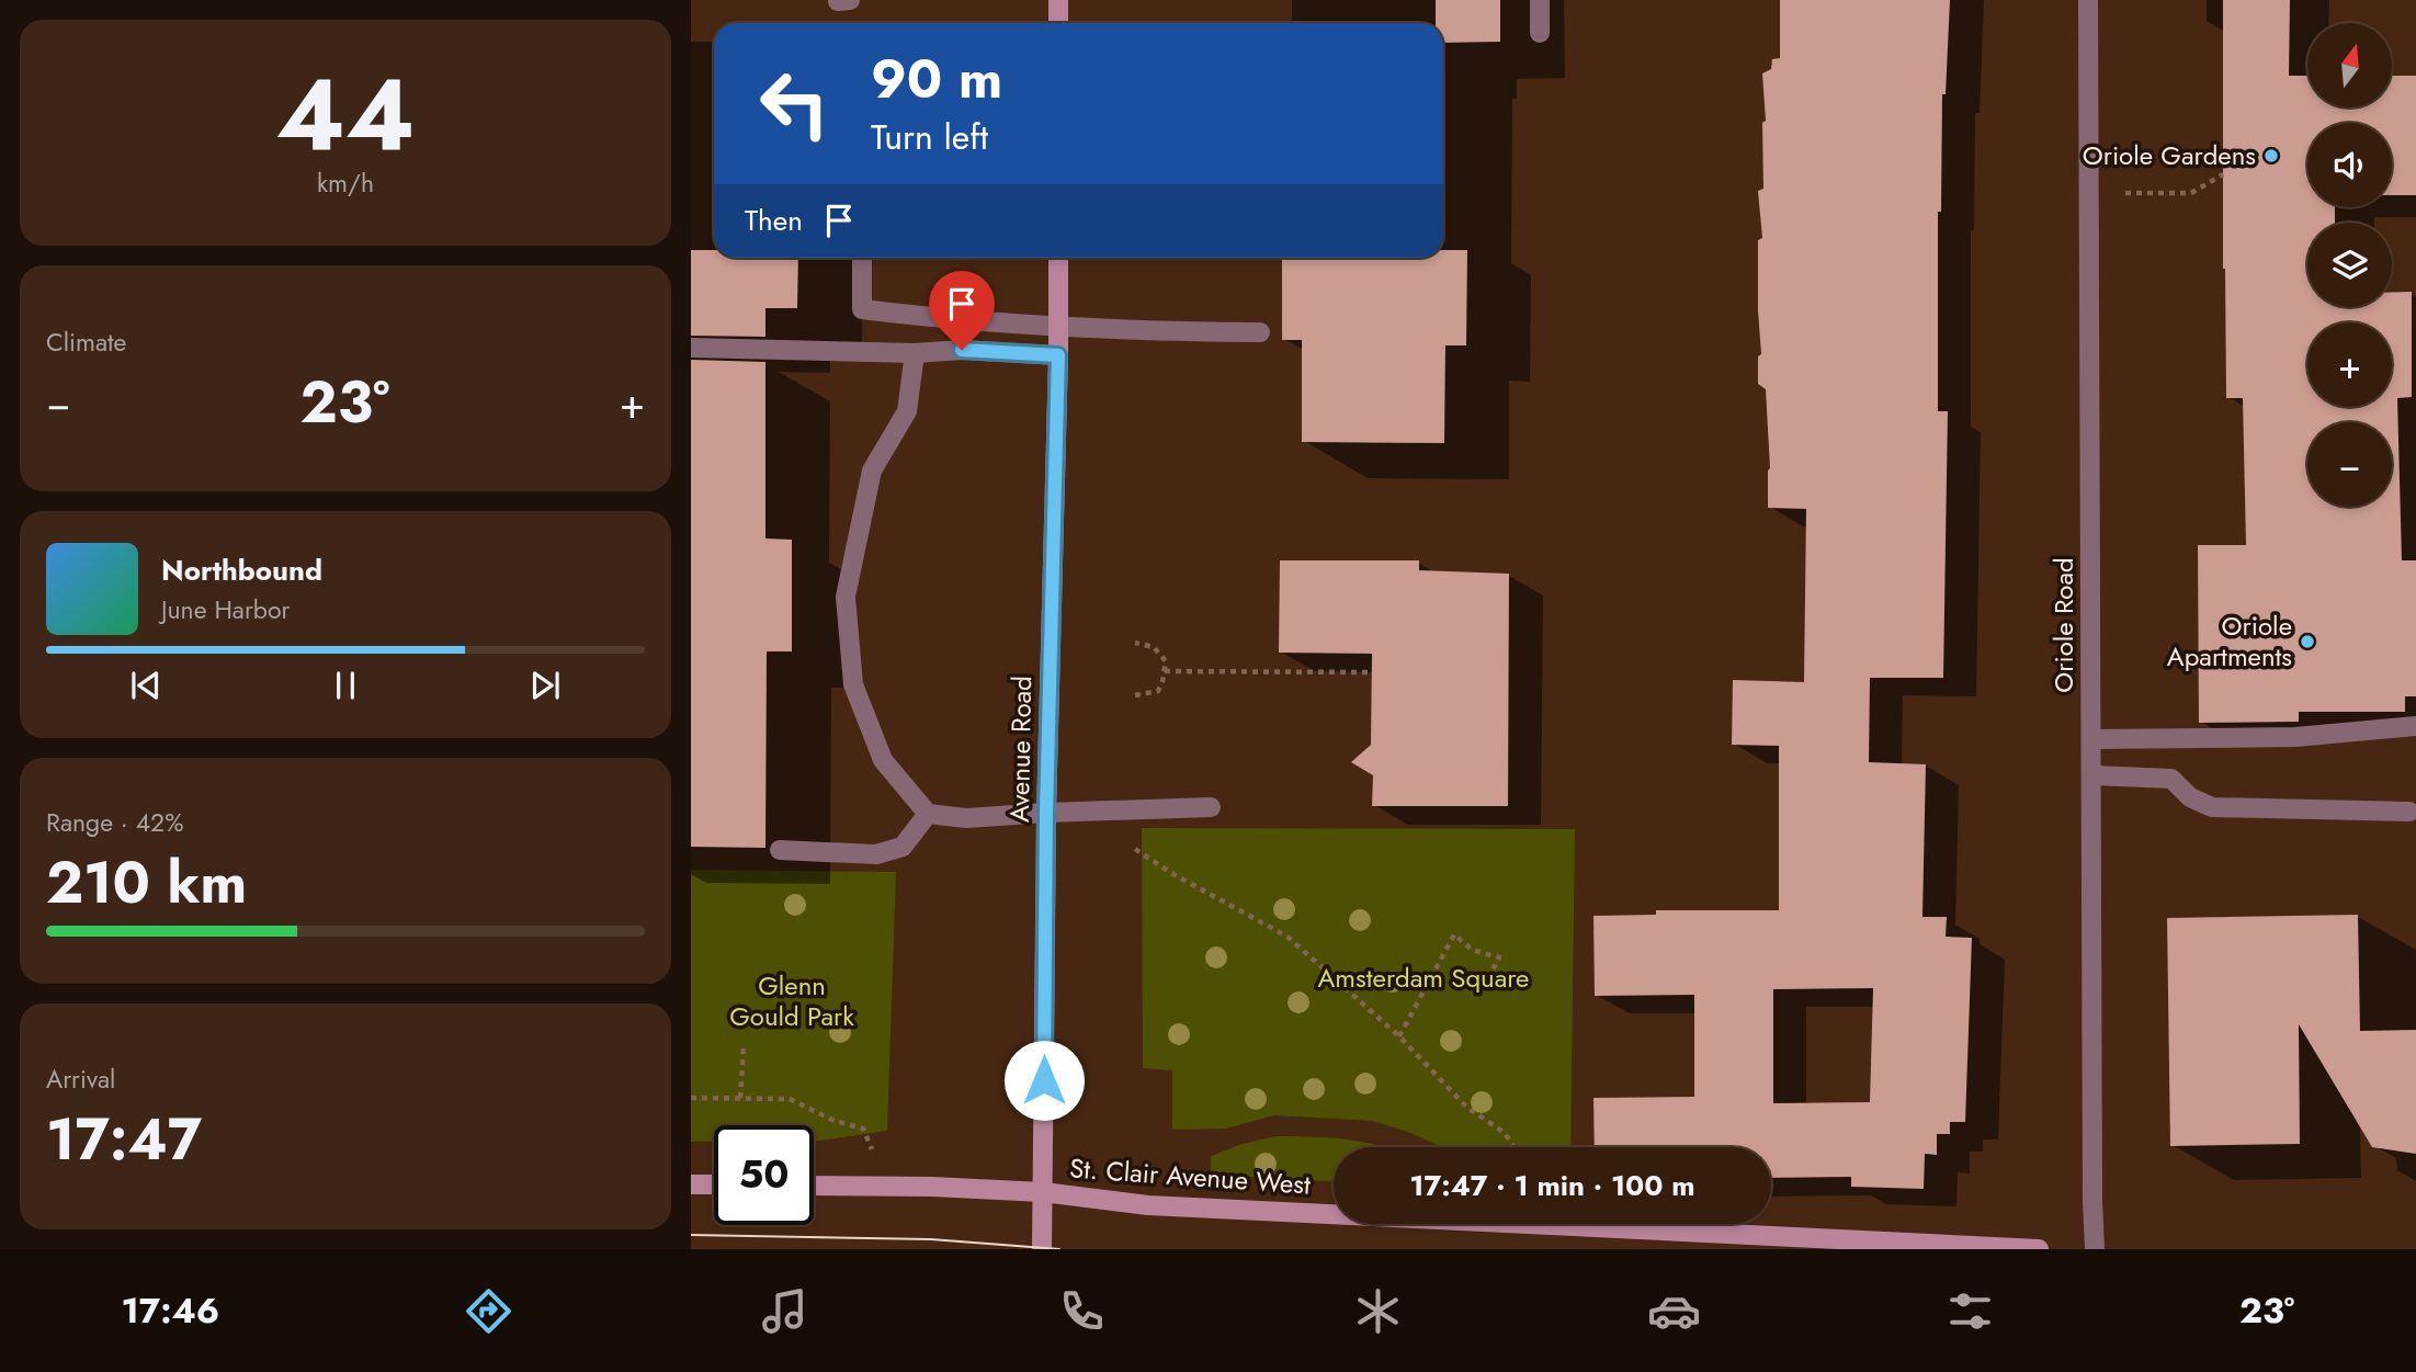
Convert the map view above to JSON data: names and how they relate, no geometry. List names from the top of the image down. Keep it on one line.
{"streets":{"main road":["Avenue Road","St. Clair Avenue West"],"street":["Oriole Road"]},"crossings":[["Avenue Road","St. Clair Avenue West"]],"parks":["Amsterdam Square","Glenn Gould Park"],"places":["Oriole Gardens","Oriole Apartments"],"north":"top","page":{"tile":[["44","km/h"],"Climate",["Range · 42%","210 km"],["Arrival","17:47"]],"map_buttons":["+","−"],"turn":["90 m","Turn left"],"then":"Then","heat":["−","23°","+"],"song":["Northbound","June Harbor"],"limit":"50","trip":"17:47 · 1 min · 100 m","tabs":["17:46","23°"]}}
